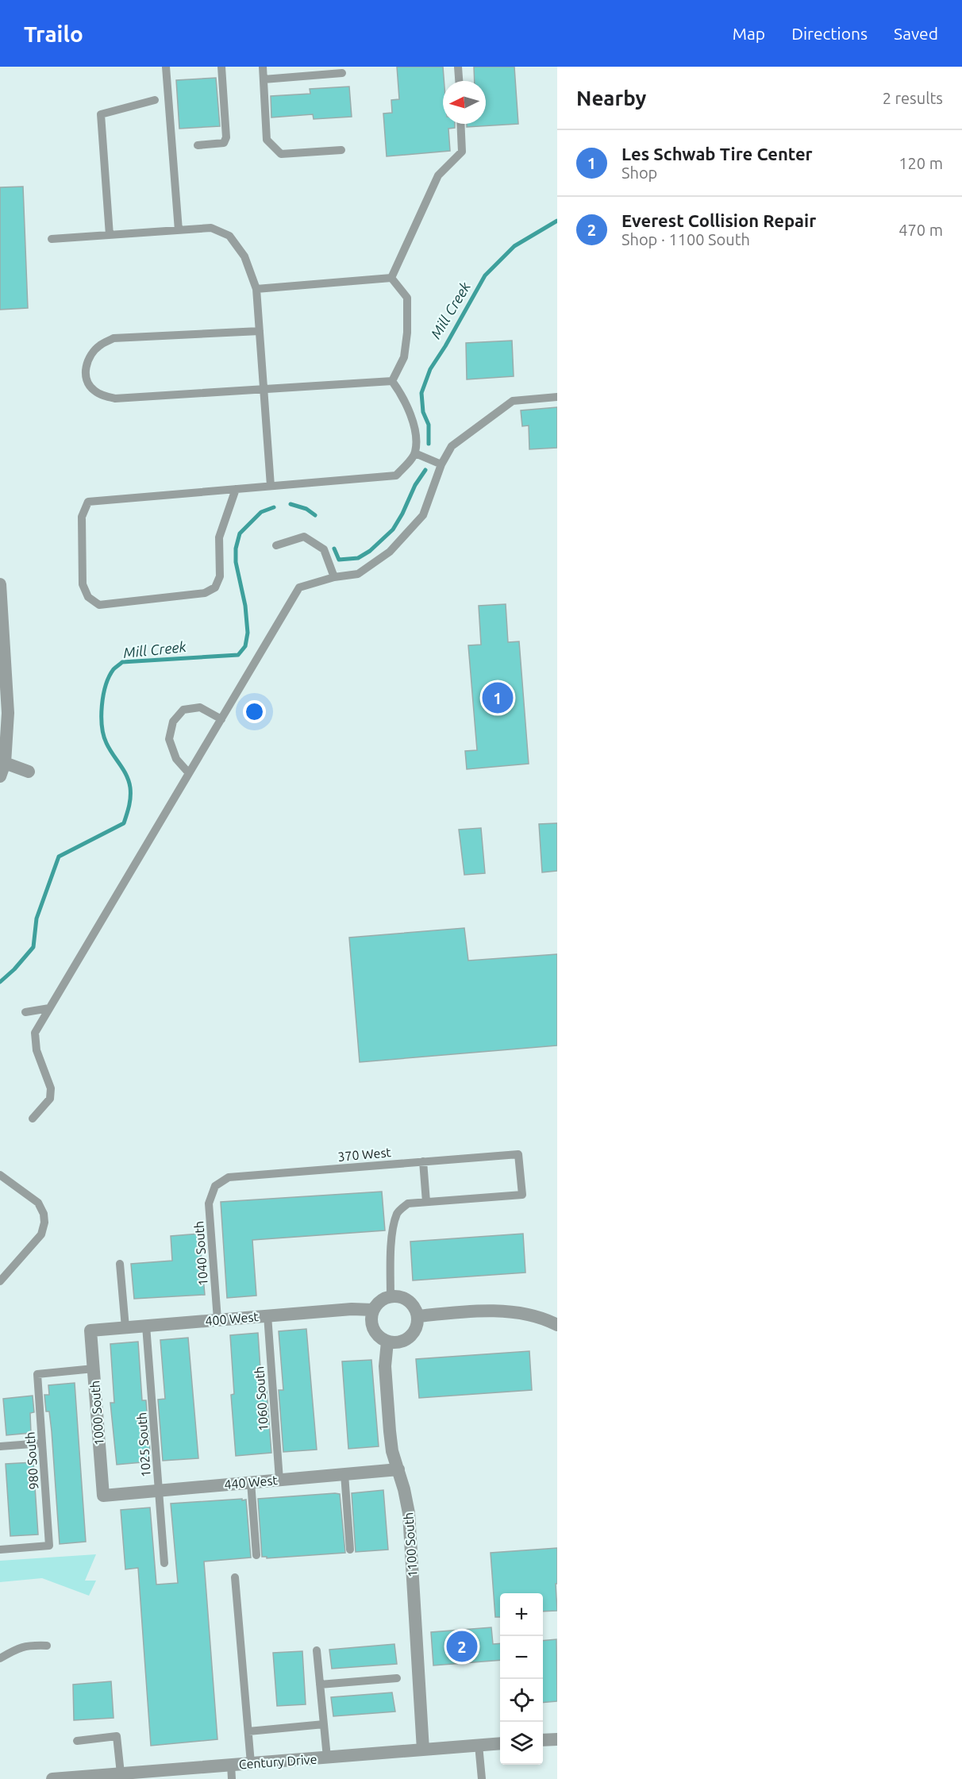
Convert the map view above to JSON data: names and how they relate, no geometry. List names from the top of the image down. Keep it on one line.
{"streets":{"street":["400 West","1000 South","440 West","1100 South","Century Drive"],"lane":["370 West","1040 South","1060 South","1025 South","980 South"]},"crossings":[["370 West","1040 South"],["1040 South","400 West"],["400 West","1060 South"],["400 West","1000 South"],["400 West","1025 South"],["400 West","1100 South"],["1060 South","440 West"],["1000 South","980 South"],["1000 South","440 West"],["1025 South","440 West"],["440 West","1100 South"],["1100 South","Century Drive"]],"water":["Mill Creek"],"north":"left","page":{"header":"Trailo","nav":["Map","Directions","Saved"],"heading":["Nearby","2 results"],"list":[{"mark":"1","name":"Les Schwab Tire Center","note":"Shop","value":"120 m"},{"mark":"2","name":"Everest Collision Repair","note":"Shop · 1100 South","value":"470 m"}],"pins":["1","2"],"map_buttons":["+","−"]}}
